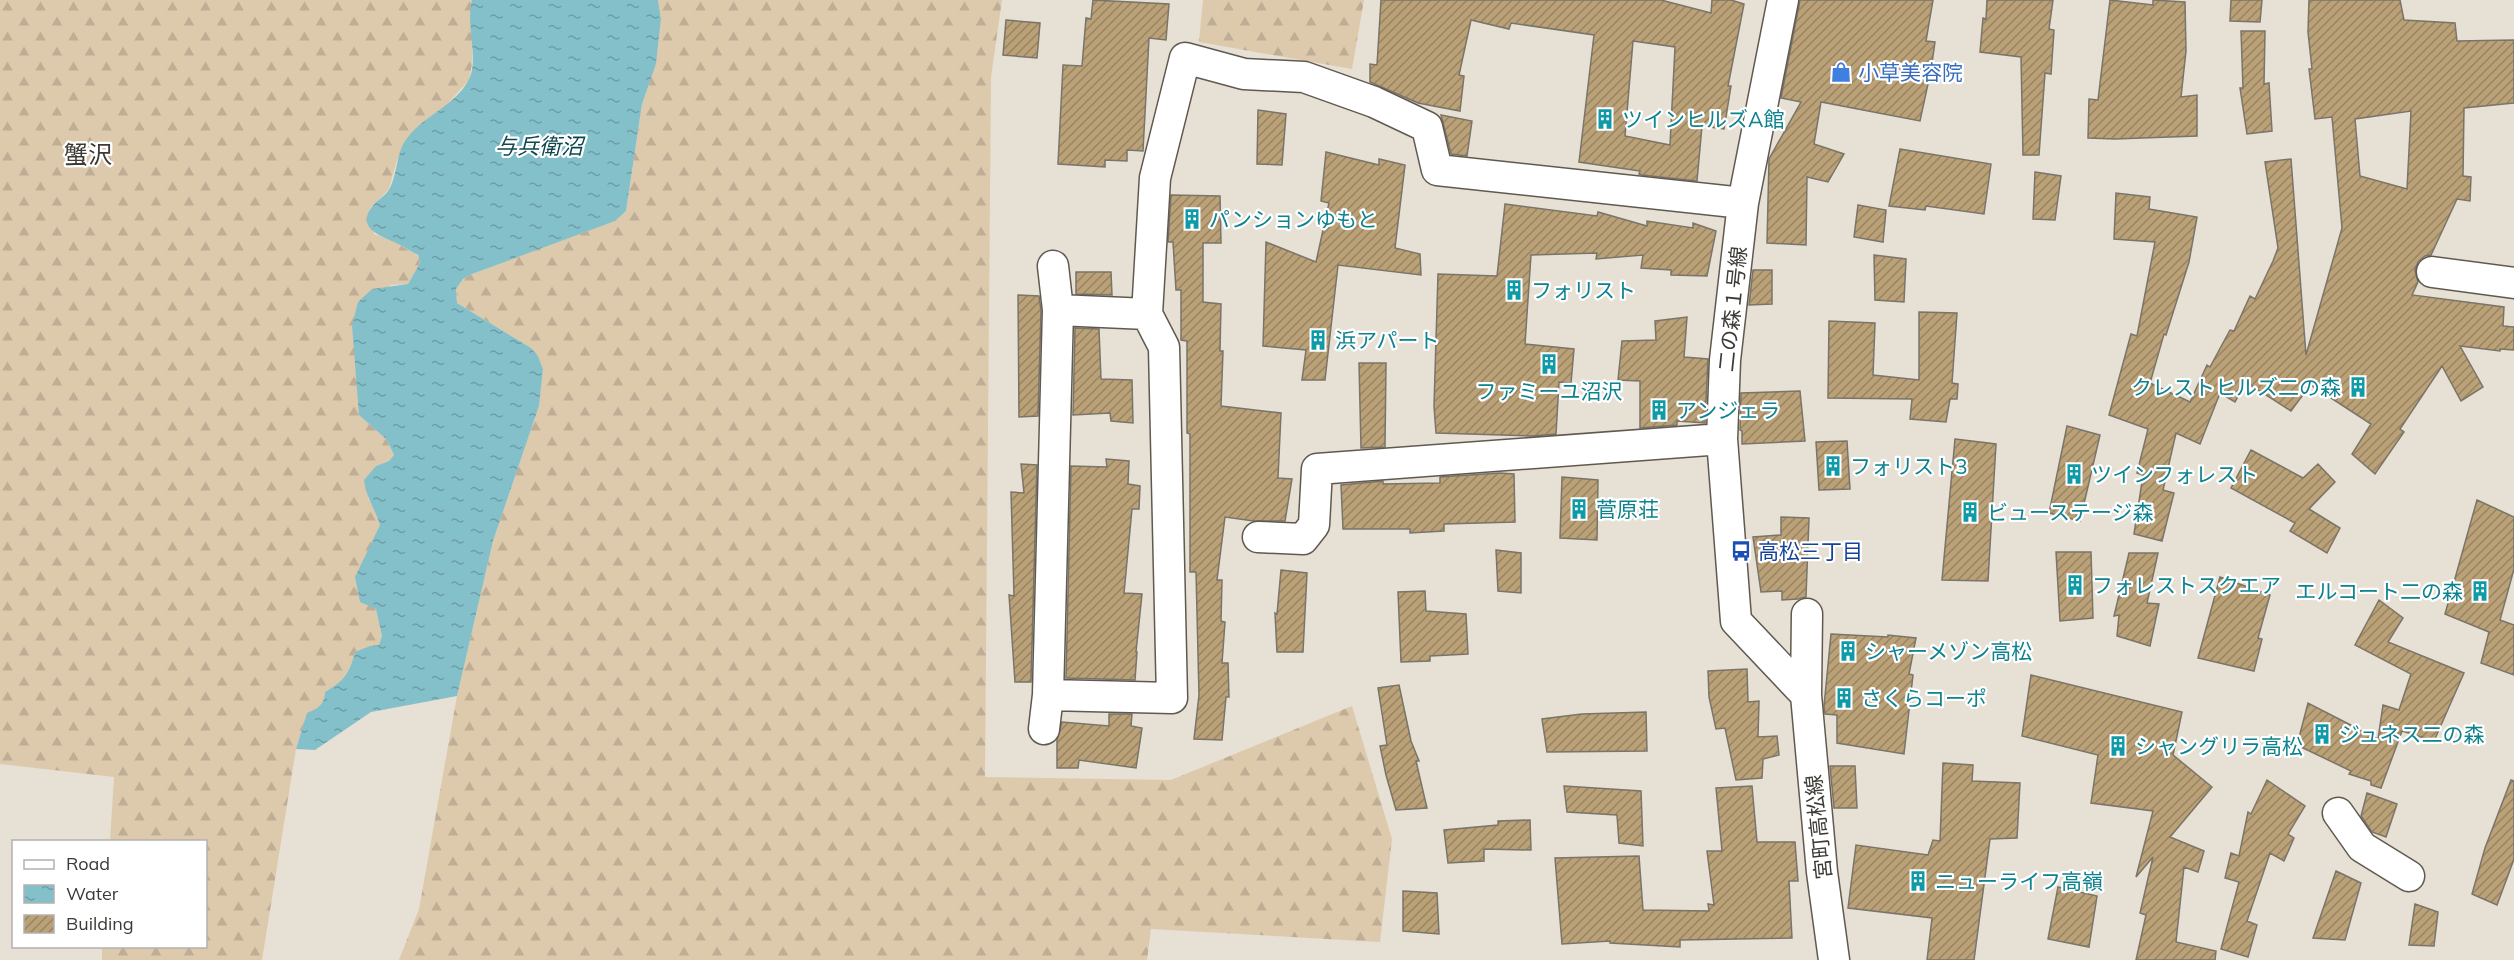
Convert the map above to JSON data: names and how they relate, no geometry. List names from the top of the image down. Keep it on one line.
{"streets":{"street":["二の森１号線","宮町高松線"]},"crossings":[["二の森１号線","宮町高松線"]],"districts":["蟹沢"],"water":["与兵衛沼"],"places":{"shop":["小草美容院"],"building":["ツインヒルズA館","パンションゆもと","フォリスト","浜アパート","ファミーユ沼沢","クレストヒルズ二の森","アンジェラ","フォリスト3","ツインフォレスト","菅原荘","ビューステージ森","フォレストスクエア","エルコート二の森","シャーメゾン高松","さくらコーポ","ジュネス二の森","シャングリラ高松","ニューライフ高嶺"],"bus stop":["高松三丁目"]},"legend":["Road","Water","Building"]}
